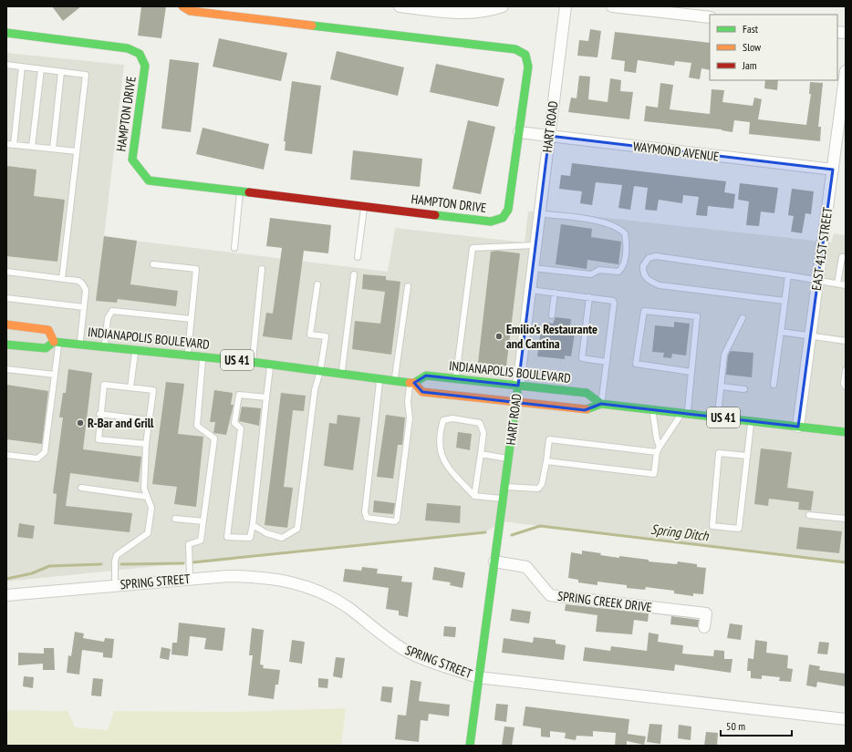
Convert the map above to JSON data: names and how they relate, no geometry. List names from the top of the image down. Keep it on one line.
{"streets":{"main road":["HAMPTON DRIVE","HART ROAD","INDIANAPOLIS BOULEVARD","US 41"],"street":["WAYMOND AVENUE","EAST 41ST STREET","SPRING STREET","SPRING CREEK DRIVE"]},"crossings":[["HAMPTON DRIVE","WAYMOND AVENUE"],["HART ROAD","WAYMOND AVENUE"],["HART ROAD","INDIANAPOLIS BOULEVARD"],["HART ROAD","SPRING STREET"],["HART ROAD","SPRING CREEK DRIVE"],["WAYMOND AVENUE","EAST 41ST STREET"],["EAST 41ST STREET","INDIANAPOLIS BOULEVARD"]],"water":["Spring Ditch"],"places":["Emilio's Restaurante and Cantina","R-Bar and Grill"],"legend":["Fast","Slow","Jam"],"scale_bar":"50 m"}
